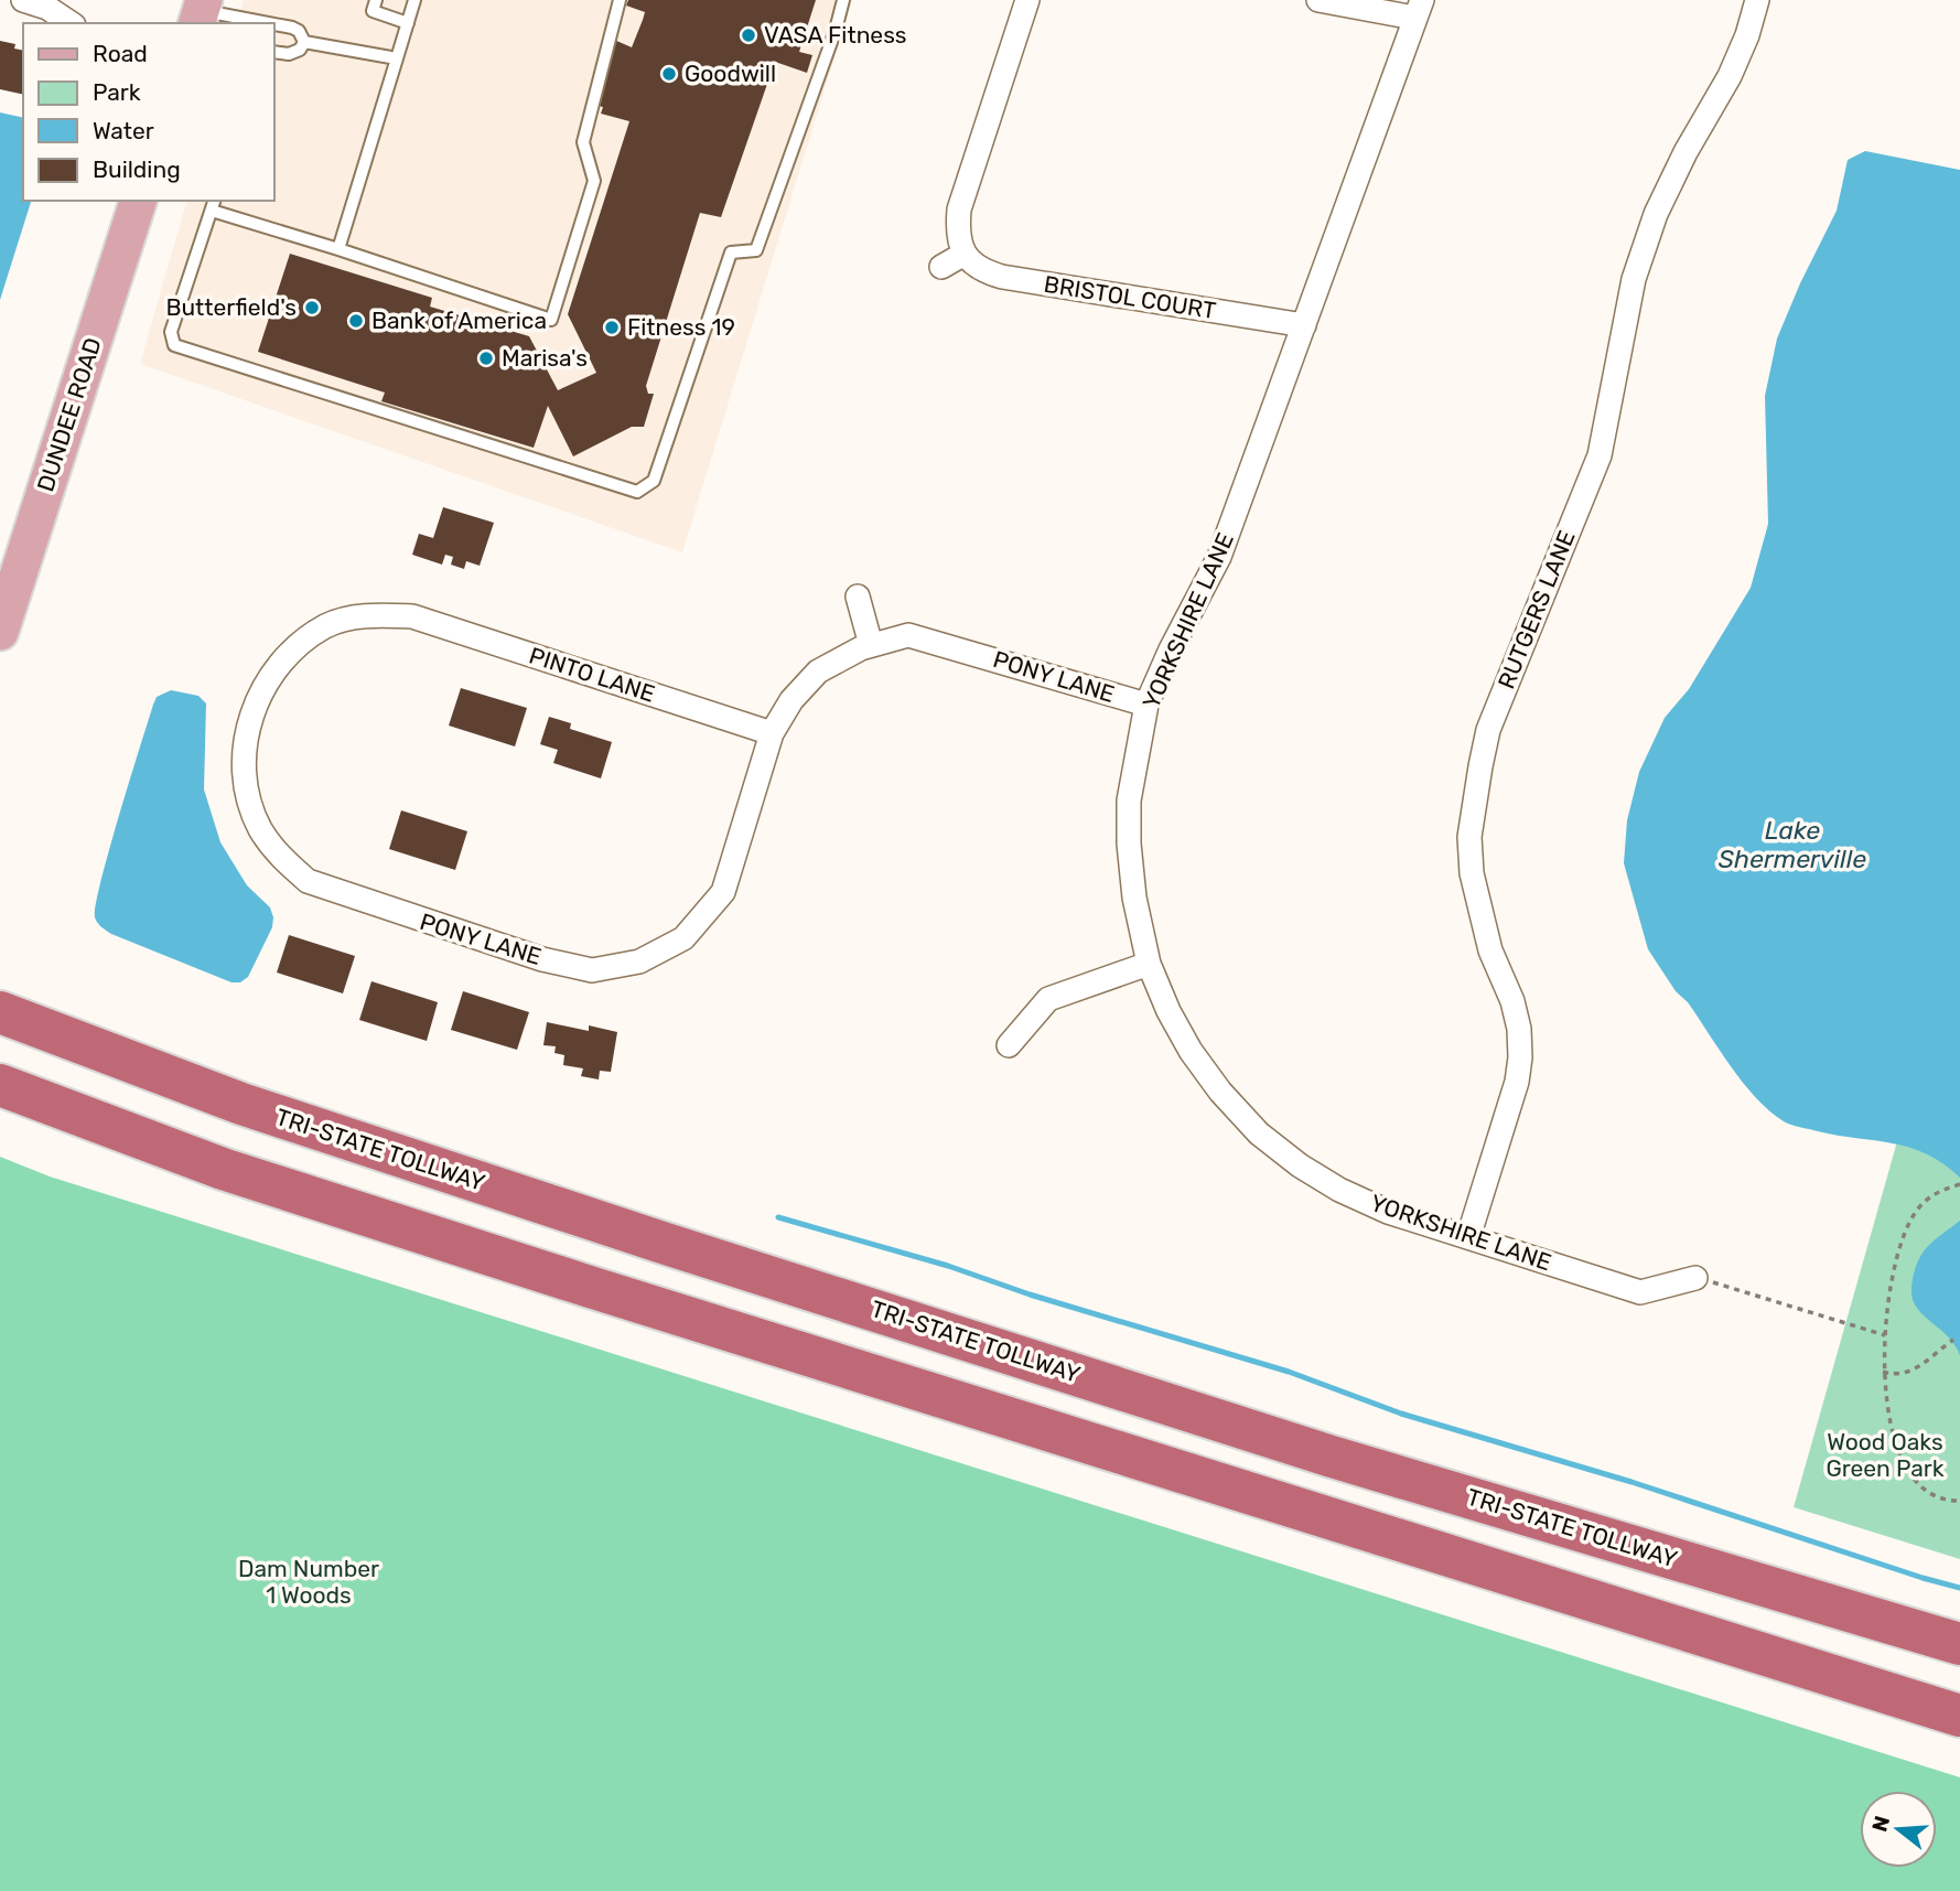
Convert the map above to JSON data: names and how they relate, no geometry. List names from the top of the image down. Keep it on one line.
{"streets":{"highway":["TRI-STATE TOLLWAY"],"main road":["DUNDEE ROAD"],"street":["BRISTOL COURT","RUTGERS LANE","YORKSHIRE LANE","PINTO LANE","PONY LANE"]},"crossings":[["BRISTOL COURT","YORKSHIRE LANE"],["RUTGERS LANE","YORKSHIRE LANE"],["YORKSHIRE LANE","PONY LANE"],["PINTO LANE","PONY LANE"]],"water":["Lake Shermerville"],"parks":["Wood Oaks Green Park","Dam Number 1 Woods"],"places":["VASA Fitness","Goodwill","Butterfield's","Bank of America","Fitness 19","Marisa's"],"legend":["Road","Park","Water","Building"],"north":"left"}
